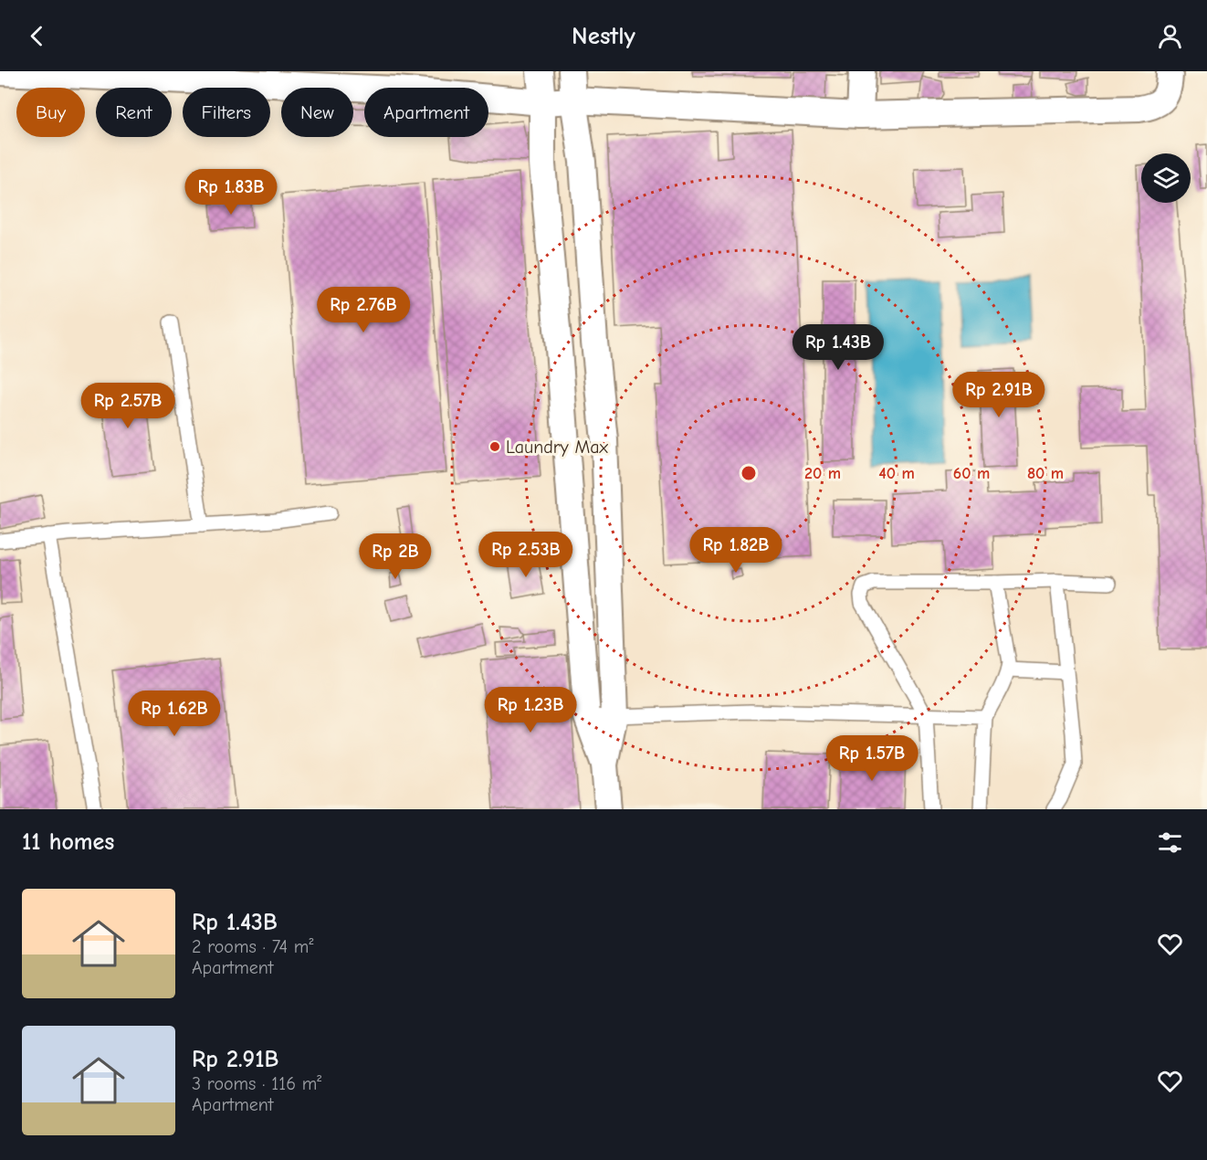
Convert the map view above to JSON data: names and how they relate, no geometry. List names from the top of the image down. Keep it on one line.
{"places":["Laundry Max"],"page":{"header":"Nestly","chip":["Buy","Rent","Filters","New","Apartment"],"price":["Rp 1.83B","Rp 2.76B","Rp 1.43B","Rp 2.91B","Rp 2.57B","Rp 1.82B","Rp 2.53B","Rp 2B","Rp 1.23B","Rp 1.62B","Rp 1.57B"],"heading":"11 homes","list":[{"name":"Rp 1.43B","note":"2 rooms · 74 m² · Apartment"},{"name":"Rp 2.91B","note":"3 rooms · 116 m² · Apartment"}]},"rings":["20 m","40 m","60 m","80 m"]}
